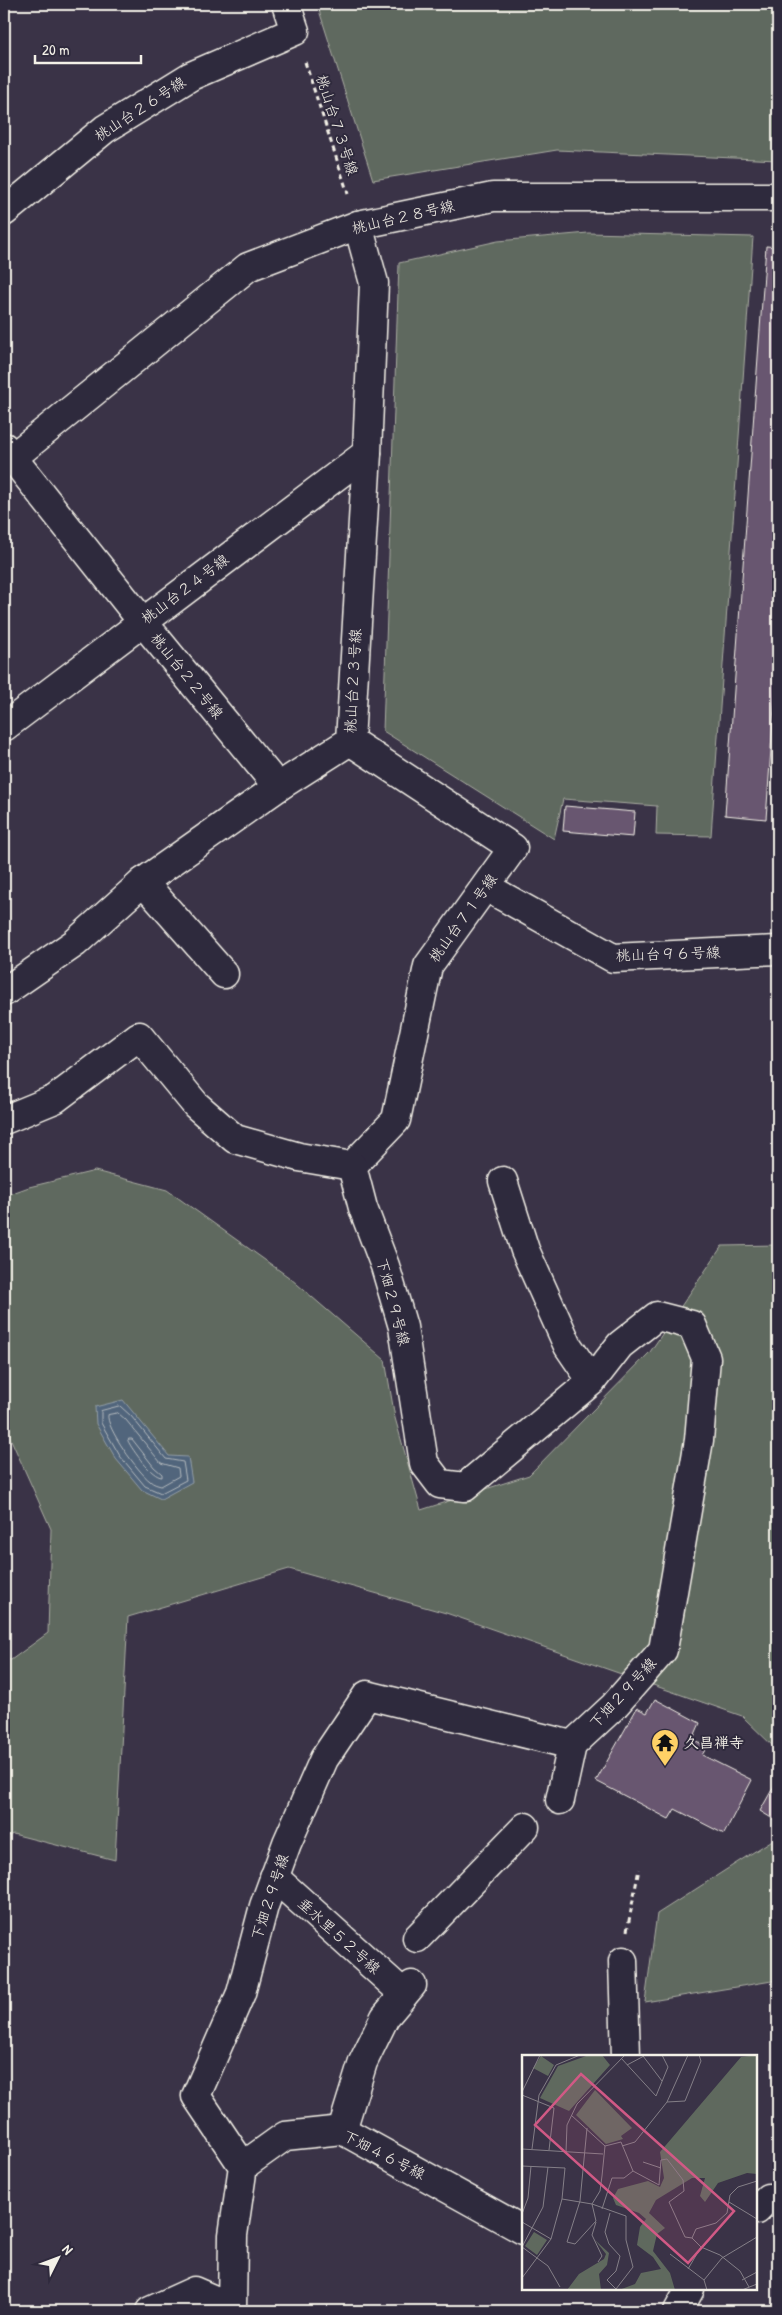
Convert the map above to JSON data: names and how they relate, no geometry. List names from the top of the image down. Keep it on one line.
{"streets":{"street":["桃山台２６号線","桃山台２８号線","桃山台２４号線","桃山台２２号線","桃山台２３号線","桃山台７１号線","桃山台９６号線","下畑２９号線","垂水里５２号線","下畑４６号線"],"path":["桃山台７３号線"]},"crossings":[["桃山台２６号線","桃山台７３号線"],["桃山台７３号線","桃山台２８号線"],["桃山台７３号線","桃山台２３号線"],["桃山台２８号線","桃山台２２号線"],["桃山台２８号線","桃山台２３号線"],["桃山台２４号線","桃山台２２号線"],["桃山台２４号線","桃山台２３号線"],["桃山台２２号線","桃山台２３号線"],["桃山台２３号線","桃山台７１号線"],["桃山台７１号線","桃山台９６号線"],["桃山台７１号線","下畑２９号線"],["下畑２９号線","垂水里５２号線"],["下畑２９号線","下畑４６号線"],["垂水里５２号線","下畑４６号線"]],"places":{"temple":["久昌禅寺"]},"scale_bar":"20 m","north":"top right"}
